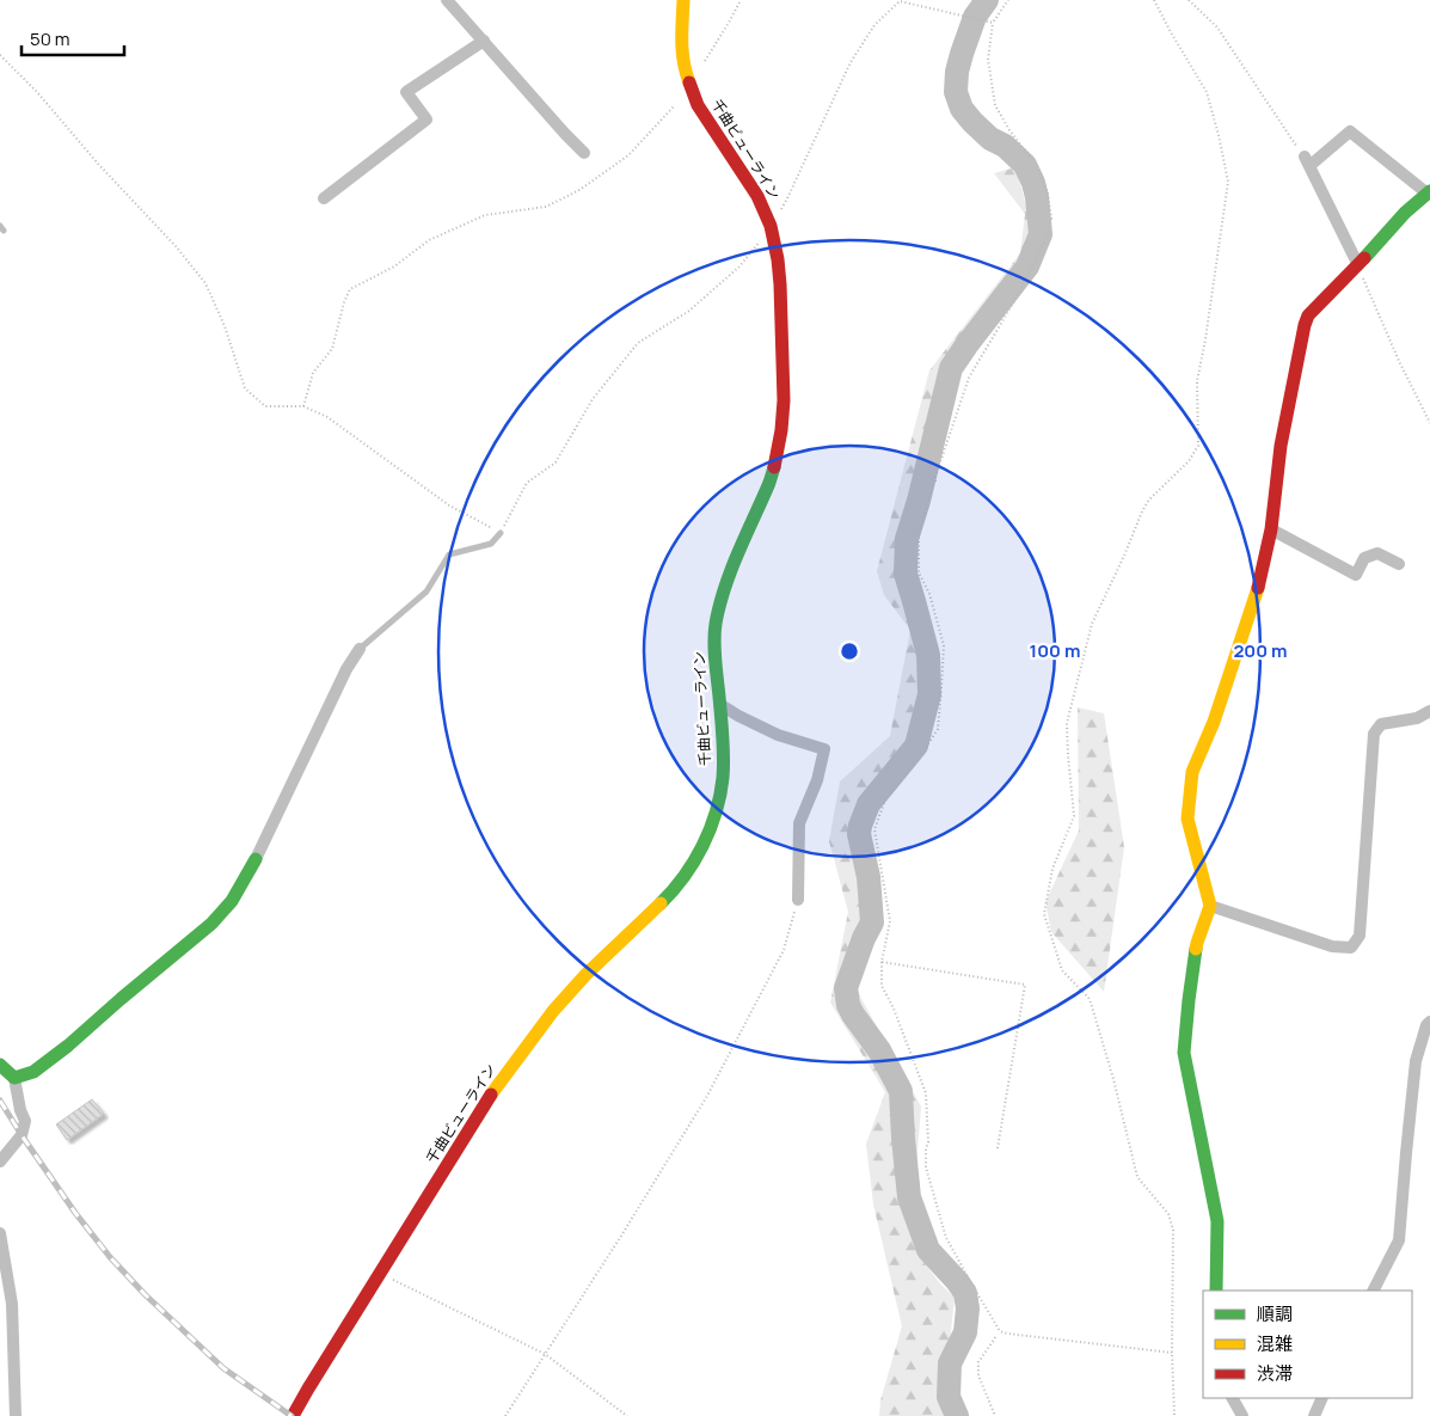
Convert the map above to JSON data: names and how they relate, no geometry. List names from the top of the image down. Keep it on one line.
{"streets":{"street":["千曲ビューライン"]},"legend":["順調","混雑","渋滞"],"scale_bar":"50 m","rings":["100 m","200 m"]}
